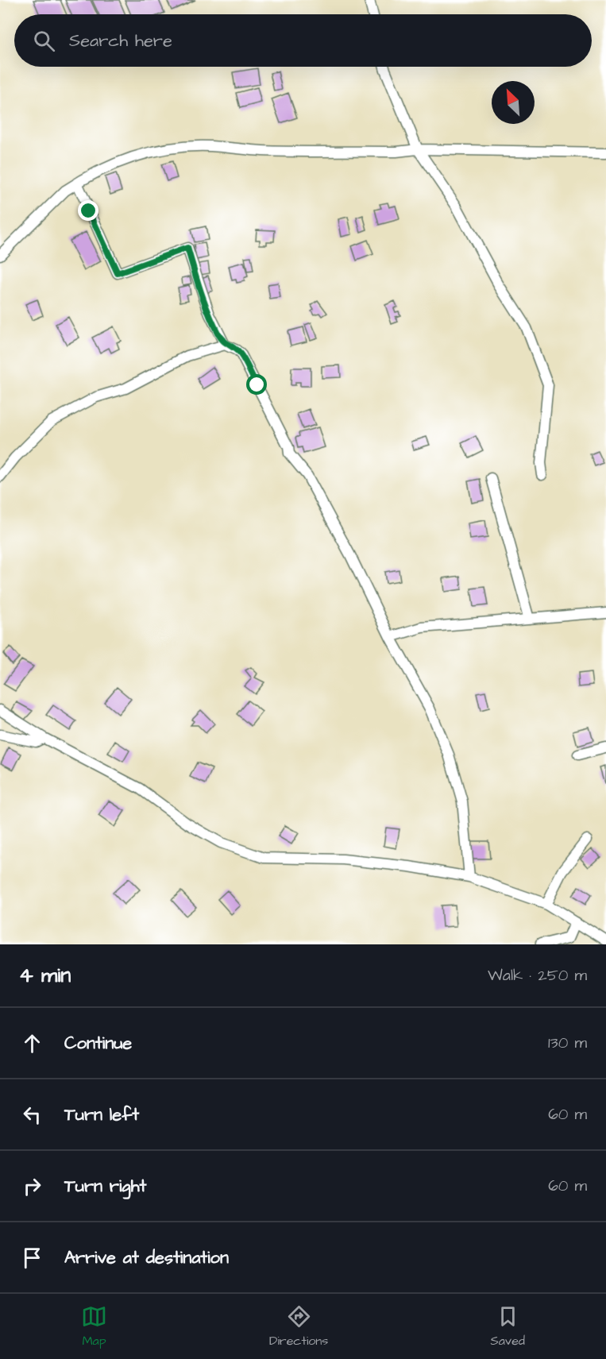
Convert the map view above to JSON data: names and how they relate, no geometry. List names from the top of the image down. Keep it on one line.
{"north":"top left","page":{"search":"Search here","heading":["4 min","Walk · 250 m"],"list":[["Continue","130 m"],["Turn left","60 m"],["Turn right","60 m"],"Arrive at destination"],"nav":["Map","Directions","Saved"]}}
